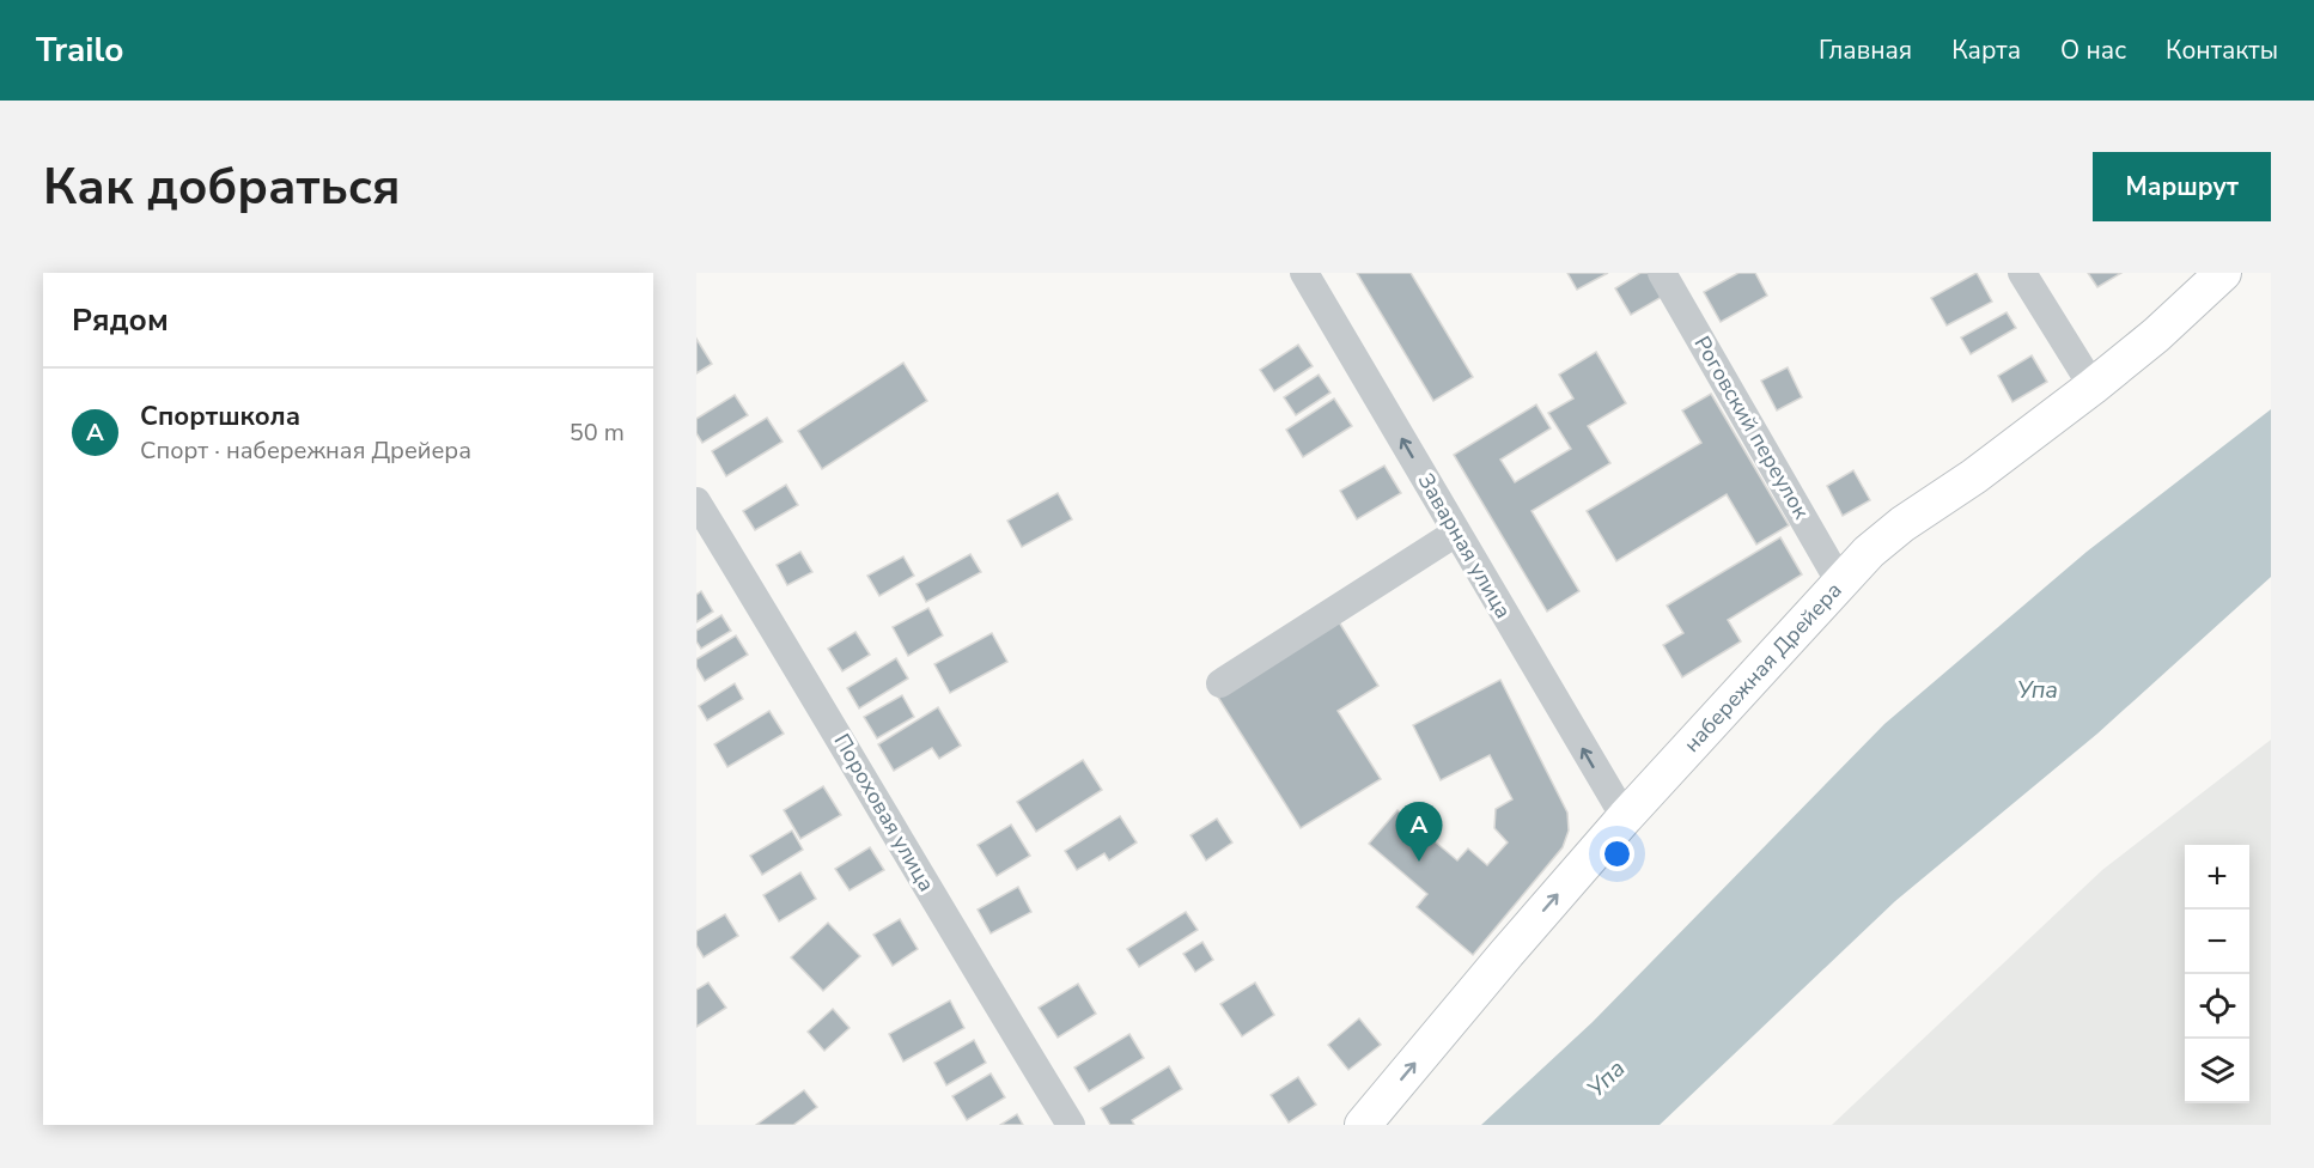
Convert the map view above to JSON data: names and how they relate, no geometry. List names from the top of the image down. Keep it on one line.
{"streets":{"main road":["набережная Дрейера"],"street":["Роговский переулок","Заварная улица","Пороховая улица"]},"crossings":[["Роговский переулок","набережная Дрейера"],["Заварная улица","набережная Дрейера"]],"one_way":["Заварная улица"],"water":["Упа"],"page":{"header":"Trailo","nav":["Главная","Карта","О нас","Контакты"],"buttons":"Маршрут","title":"Как добраться","heading":"Рядом","list":[{"mark":"A","name":"Спортшкола","note":"Спорт · набережная Дрейера","value":"50 m"}],"pins":"A","map_buttons":["+","−"]}}
